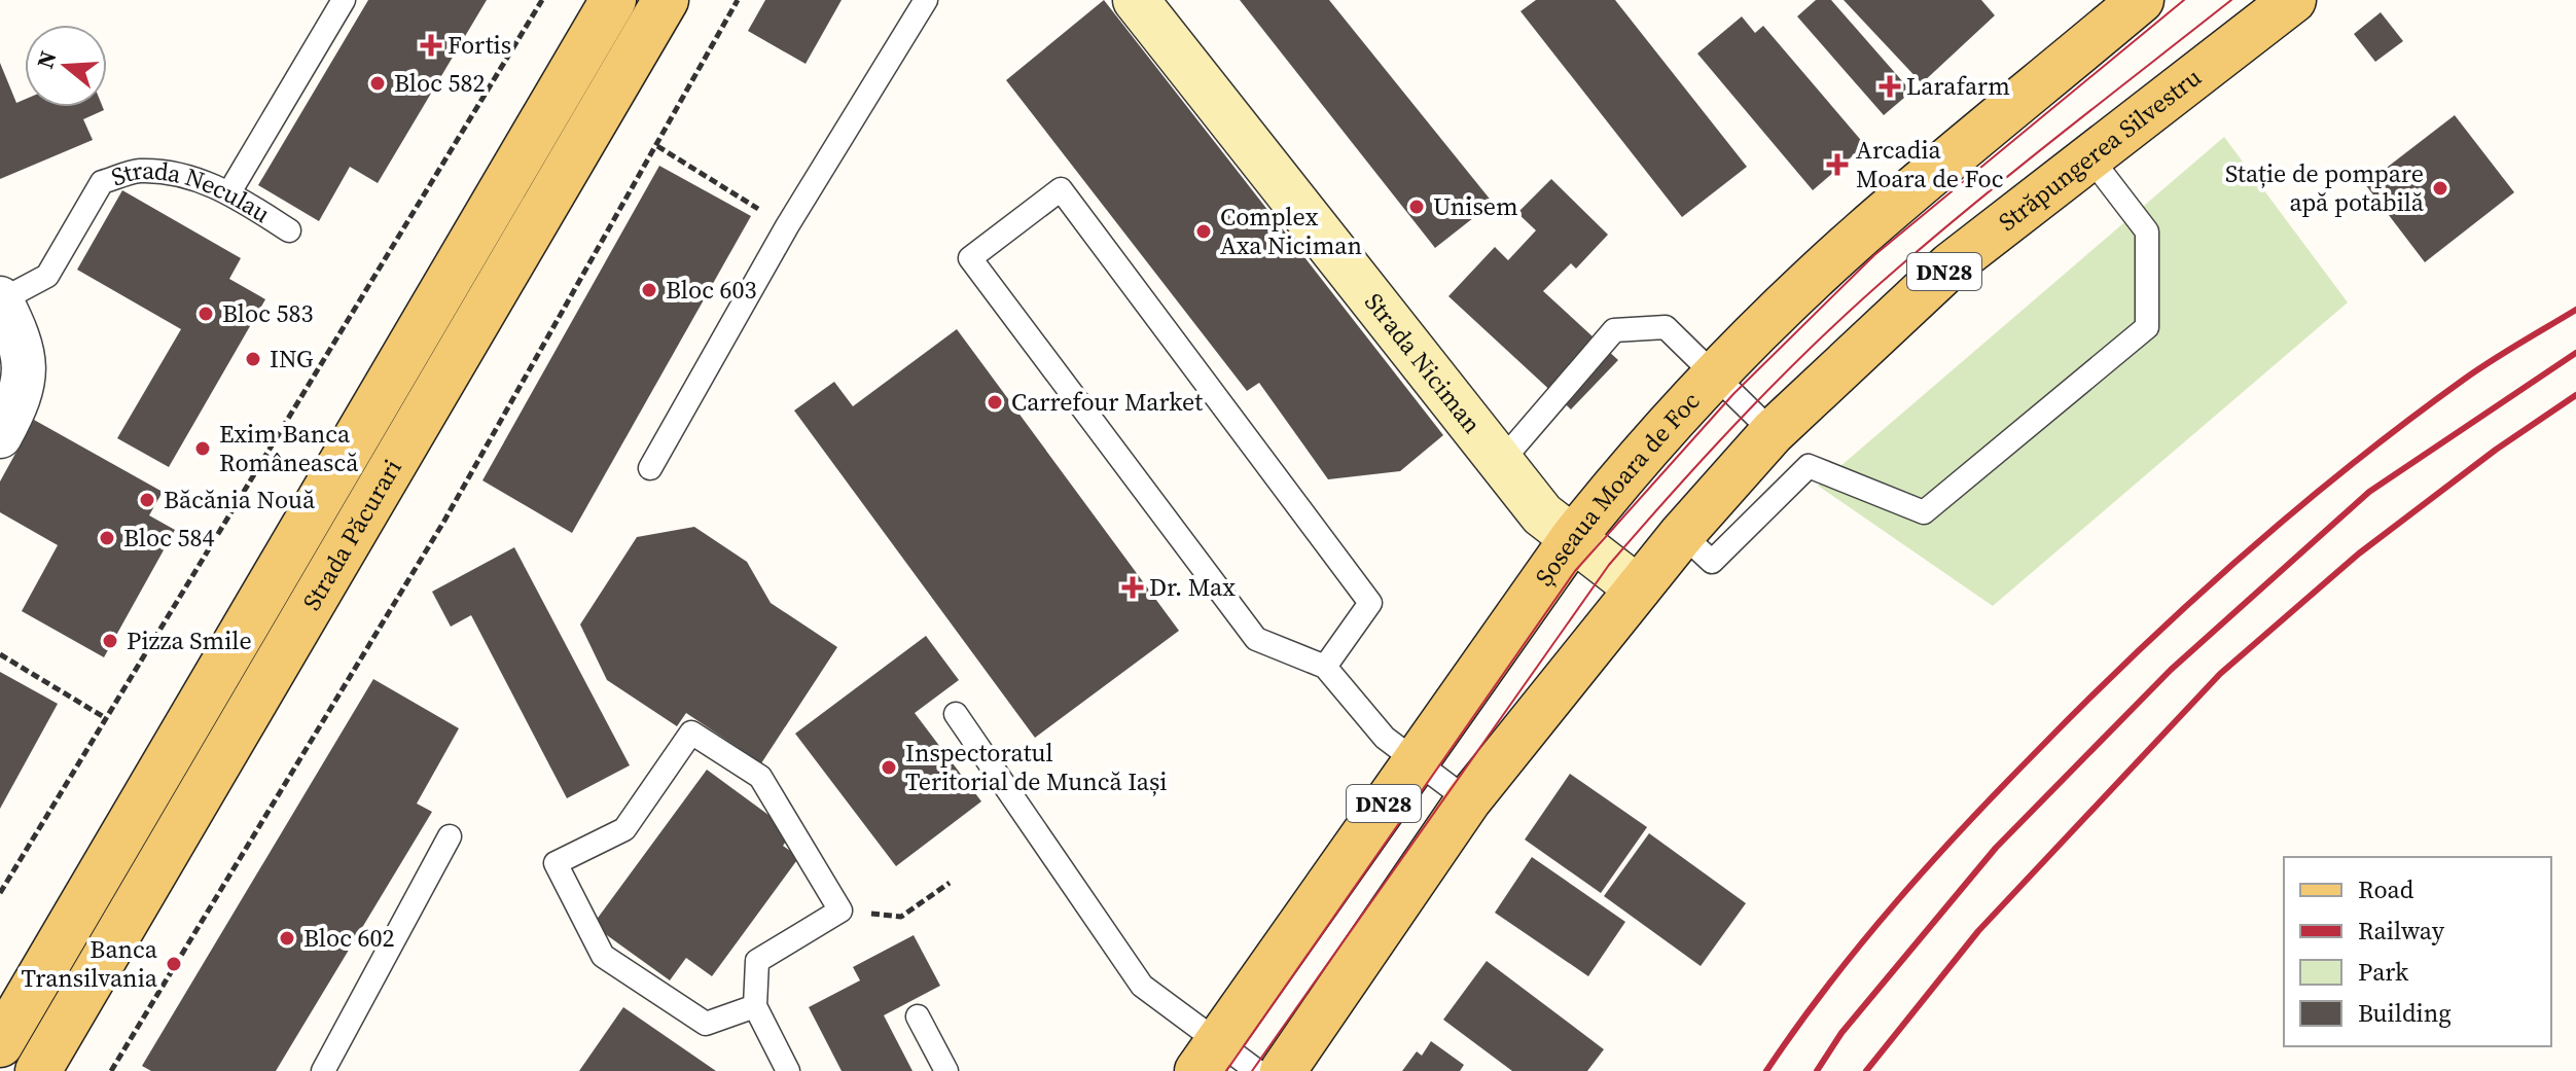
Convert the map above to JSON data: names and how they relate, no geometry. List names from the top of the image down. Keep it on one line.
{"streets":{"main road":["Străpungerea Silvestru","DN28","Șoseaua Moara de Foc","Strada Păcurari"],"street":["Strada Niciman"],"lane":["Strada Neculau"]},"crossings":[["Străpungerea Silvestru","DN28"],["Străpungerea Silvestru","Strada Niciman"],["DN28","Strada Niciman"],["Strada Niciman","Șoseaua Moara de Foc"]],"places":{"health":["Fortis","Larafarm","Arcadia Moara de Foc","Dr. Max"],"other":["Bloc 582","Stație de pompare apă potabilă","Unisem","Complex Axa Niciman","Bloc 603","Bloc 583","ING","Carrefour Market","Exim Banca Românească","Băcănia Nouă","Bloc 584","Pizza Smile","Inspectoratul Teritorial de Muncă Iași","Bloc 602","Banca Transilvania"]},"legend":["Road","Railway","Park","Building"],"north":"left"}
